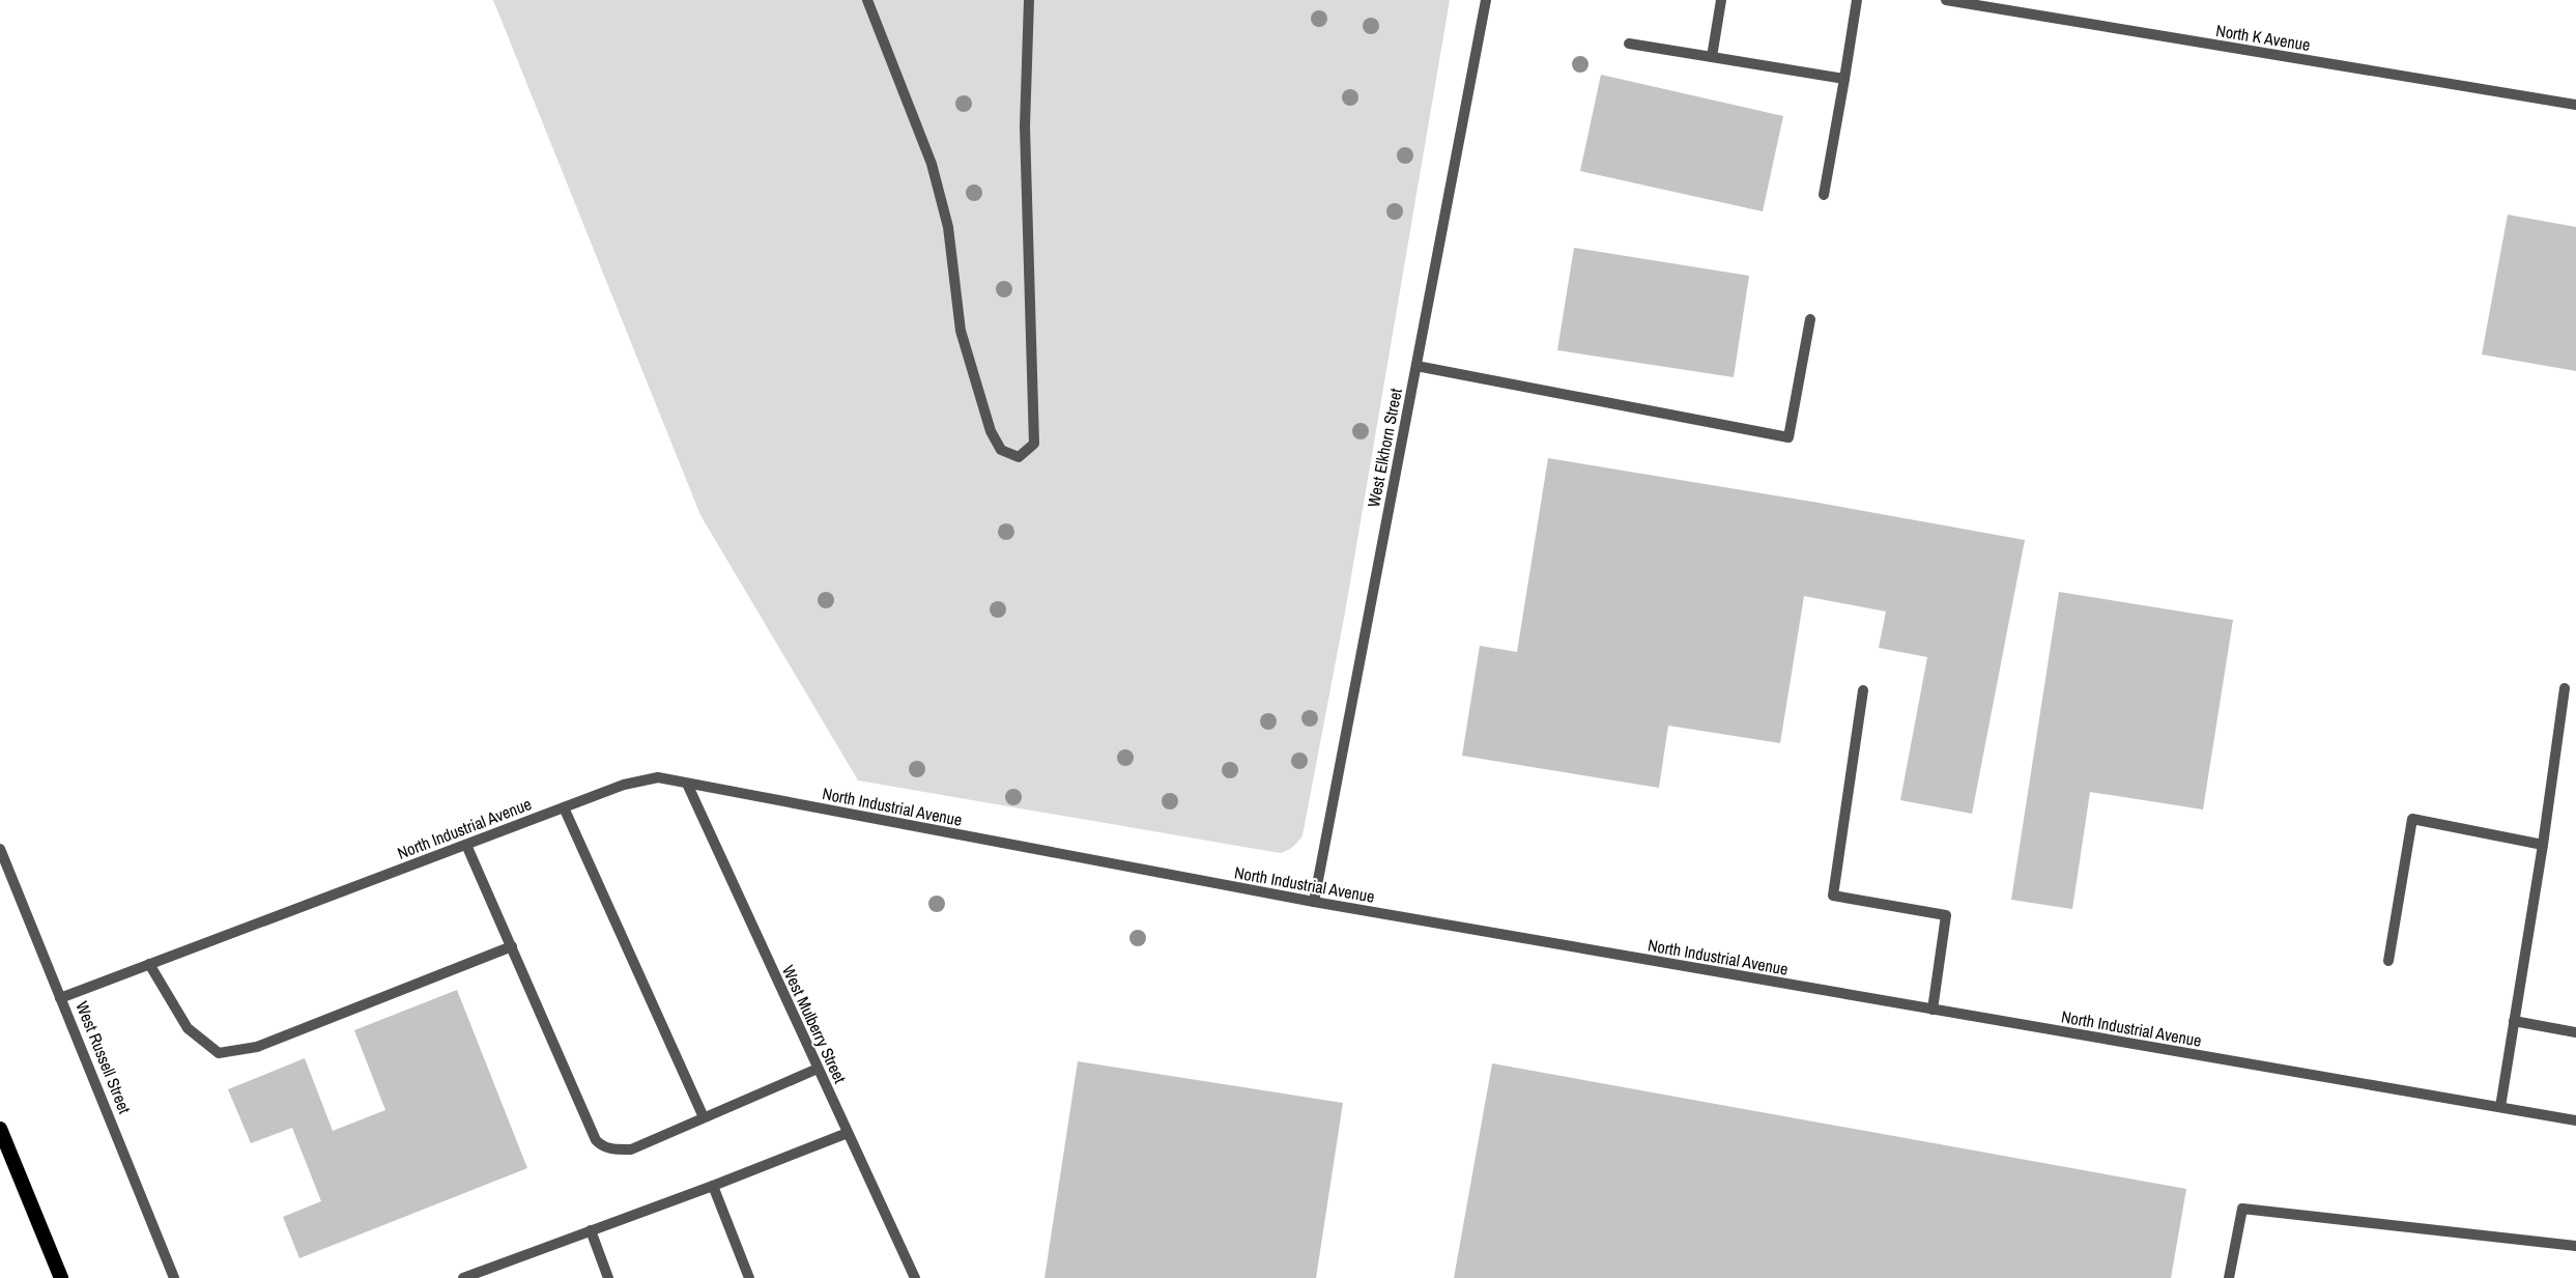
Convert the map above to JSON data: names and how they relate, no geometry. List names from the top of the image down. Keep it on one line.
{"streets":{"street":["North K Avenue","West Elkhorn Street","North Industrial Avenue","West Mulberry Street","West Russell Street"]},"crossings":[["West Elkhorn Street","North Industrial Avenue"],["North Industrial Avenue","West Mulberry Street"],["North Industrial Avenue","West Russell Street"]]}
